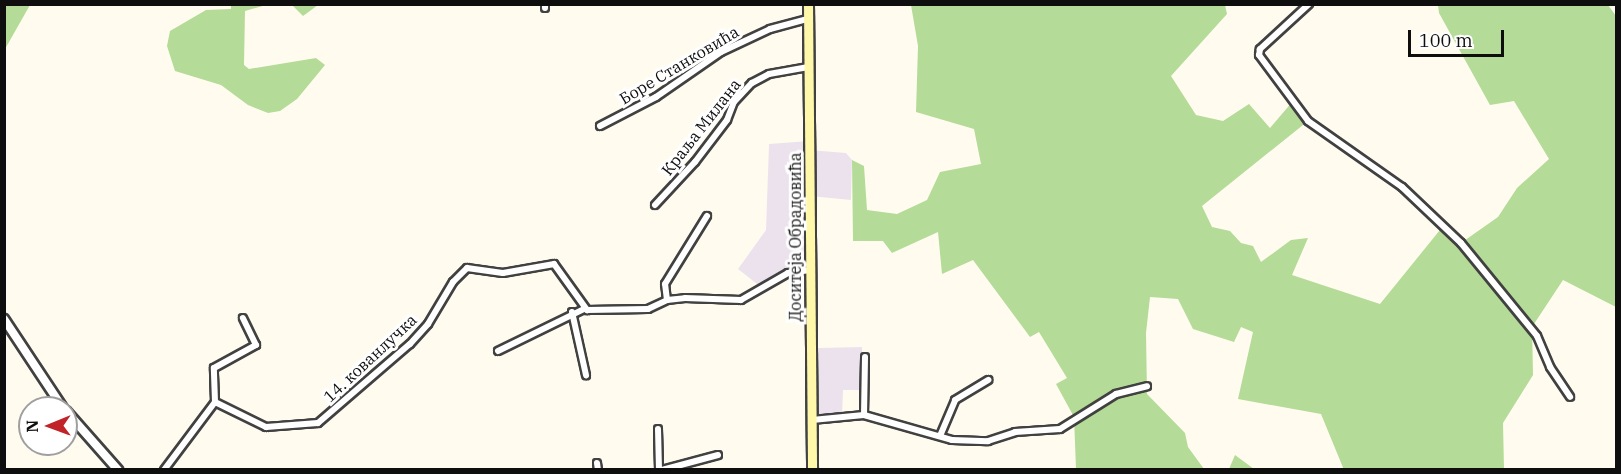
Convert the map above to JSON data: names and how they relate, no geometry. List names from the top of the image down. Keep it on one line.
{"streets":{"main road":["Доситеја Обрадовића"],"street":["Боре Станковића","Краља Милана","14. кованлучка"]},"crossings":[["Боре Станковића","Доситеја Обрадовића"],["Краља Милана","Доситеја Обрадовића"]],"scale_bar":"100 m","north":"left"}
